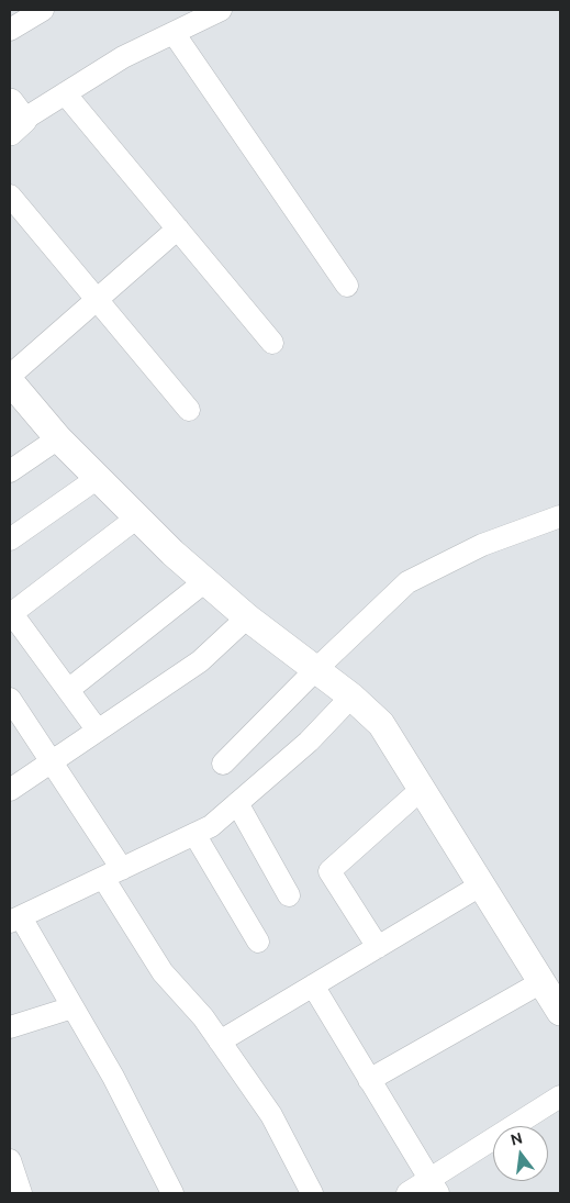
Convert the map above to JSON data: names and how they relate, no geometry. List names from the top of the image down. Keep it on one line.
{"north":"top"}
